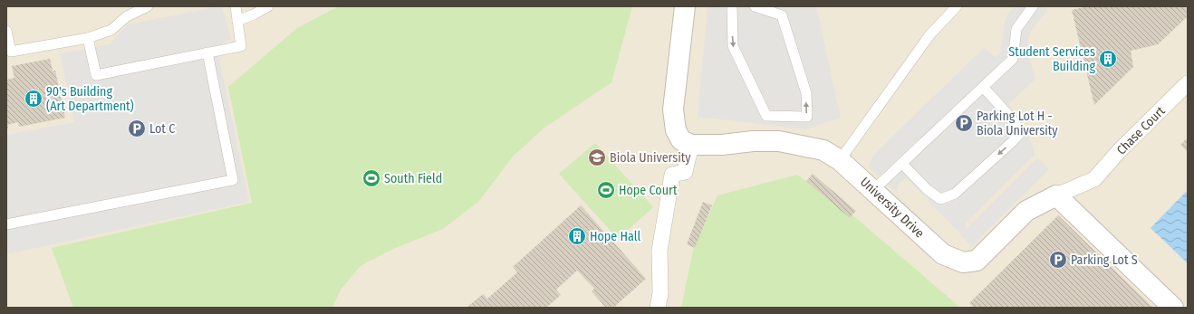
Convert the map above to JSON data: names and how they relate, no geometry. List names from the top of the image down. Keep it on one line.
{"streets":{"street":["Chase Court","University Drive"]},"crossings":[["Chase Court","University Drive"]],"places":{"building":["Student Services Building","90's Building (Art Department)","Hope Hall"],"parking":["Parking Lot H - Biola University","Lot C","Parking Lot S"],"school or university":["Biola University"],"sports":["South Field","Hope Court"]}}
